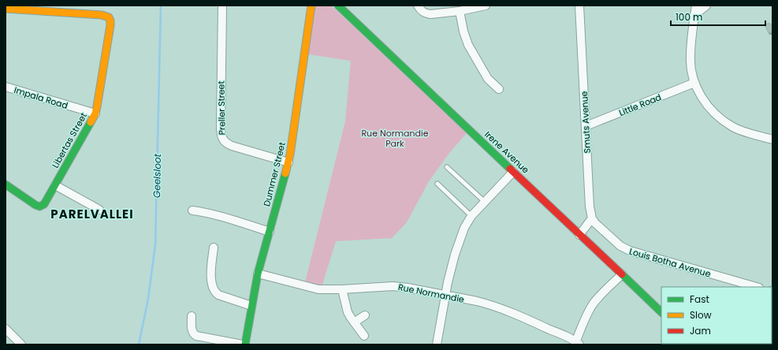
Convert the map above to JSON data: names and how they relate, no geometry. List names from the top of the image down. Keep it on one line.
{"streets":{"street":["Impala Road","Little Road","Preller Street","Smuts Avenue","Libertas Street","Irene Avenue","Dummer Street","Louis Botha Avenue","Rue Normandie"]},"crossings":[["Impala Road","Libertas Street"],["Little Road","Smuts Avenue"],["Preller Street","Dummer Street"],["Smuts Avenue","Louis Botha Avenue"],["Dummer Street","Rue Normandie"]],"districts":["PARELVALLEI"],"water":["Geelsloot"],"parks":["Rue Normandie Park"],"legend":["Fast","Slow","Jam"],"scale_bar":"100 m"}
